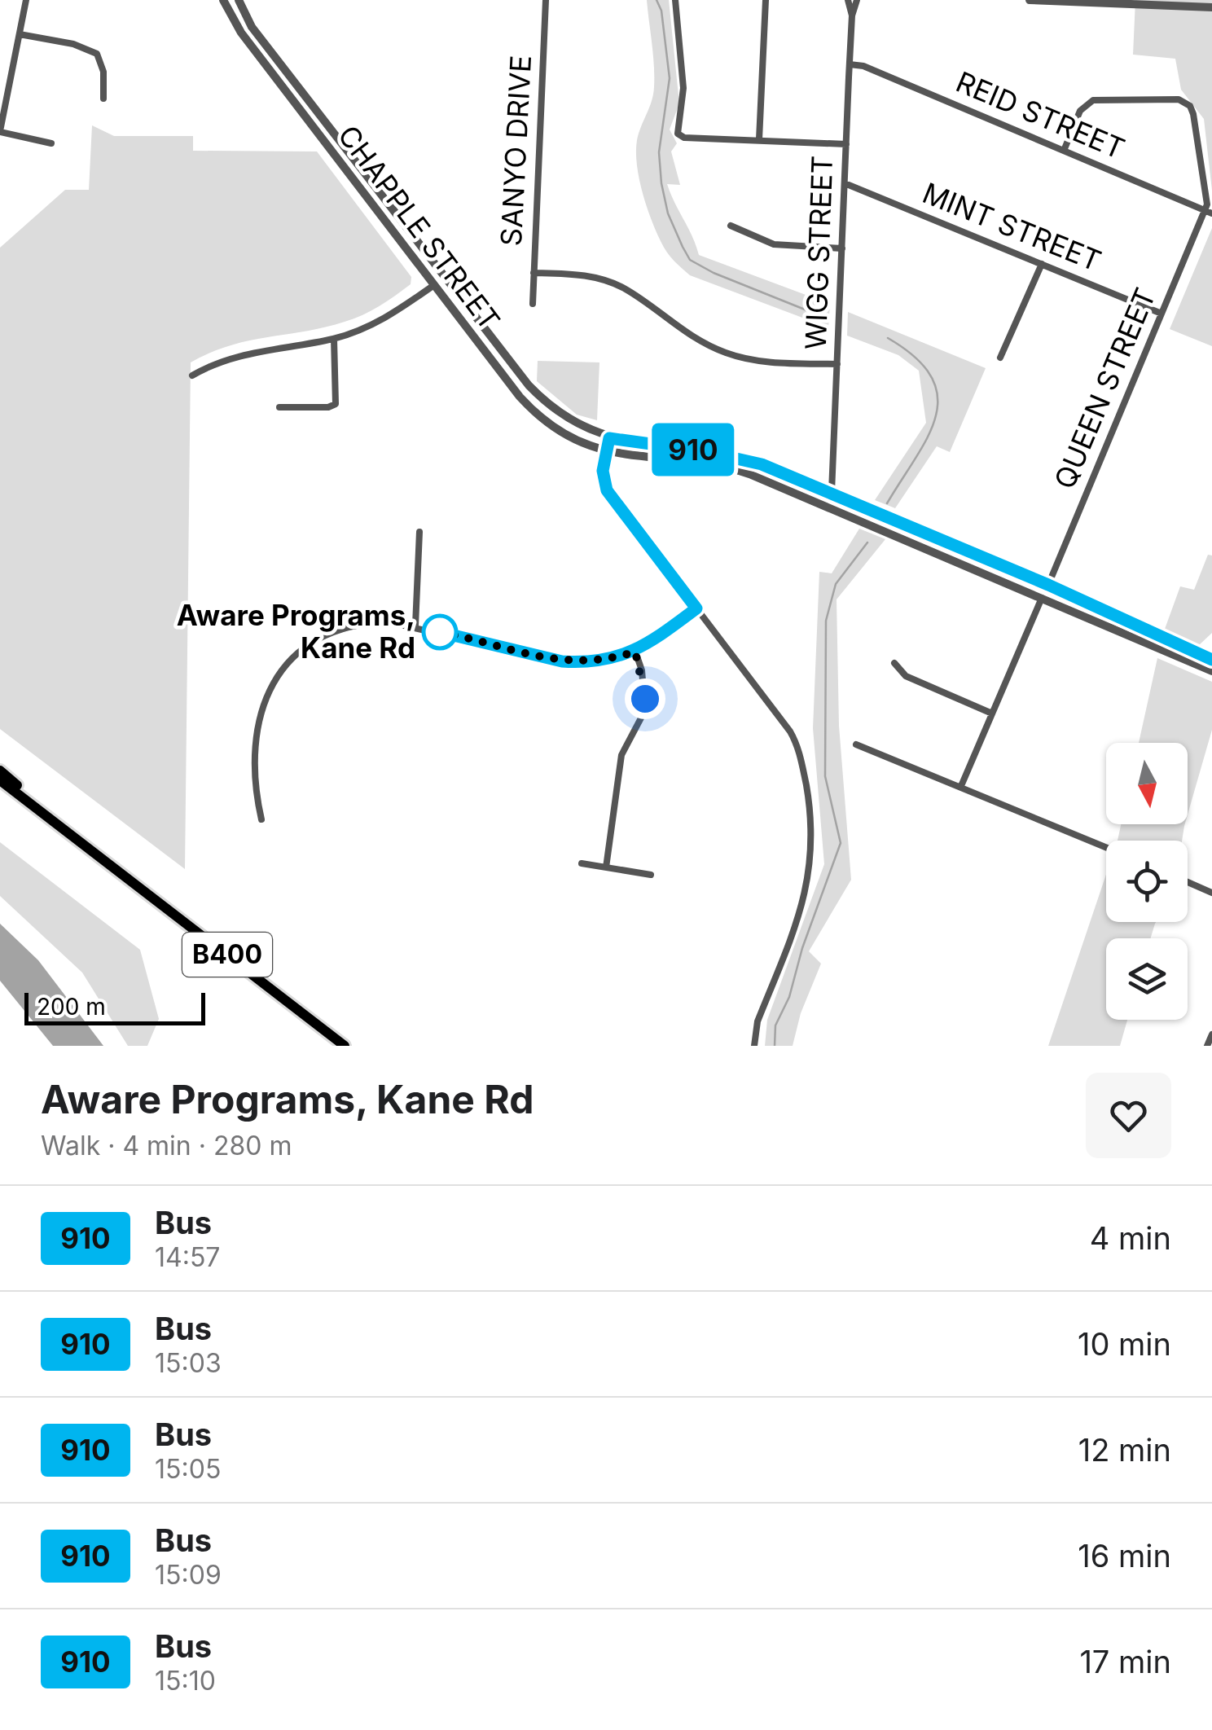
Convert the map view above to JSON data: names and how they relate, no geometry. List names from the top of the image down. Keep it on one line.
{"streets":{"main road":["B400"],"street":["REID STREET","SANYO DRIVE","MINT STREET","CHAPPLE STREET","WIGG STREET","QUEEN STREET"]},"crossings":[["REID STREET","WIGG STREET"],["REID STREET","QUEEN STREET"],["MINT STREET","WIGG STREET"],["MINT STREET","QUEEN STREET"],["CHAPPLE STREET","WIGG STREET"],["CHAPPLE STREET","QUEEN STREET"]],"places":["Aware Programs, Kane Rd"],"lines":["bus line 910"],"scale_bar":"200 m","north":"bottom","page":{"on_map":"910","scale":"200 m","heading":["Aware Programs, Kane Rd","Walk · 4 min · 280 m"],"list":[{"mark":"910","name":"Bus","note":"14:57","value":"4 min"},{"mark":"910","name":"Bus","note":"15:03","value":"10 min"},{"mark":"910","name":"Bus","note":"15:05","value":"12 min"},{"mark":"910","name":"Bus","note":"15:09","value":"16 min"},{"mark":"910","name":"Bus","note":"15:10","value":"17 min"}]}}
